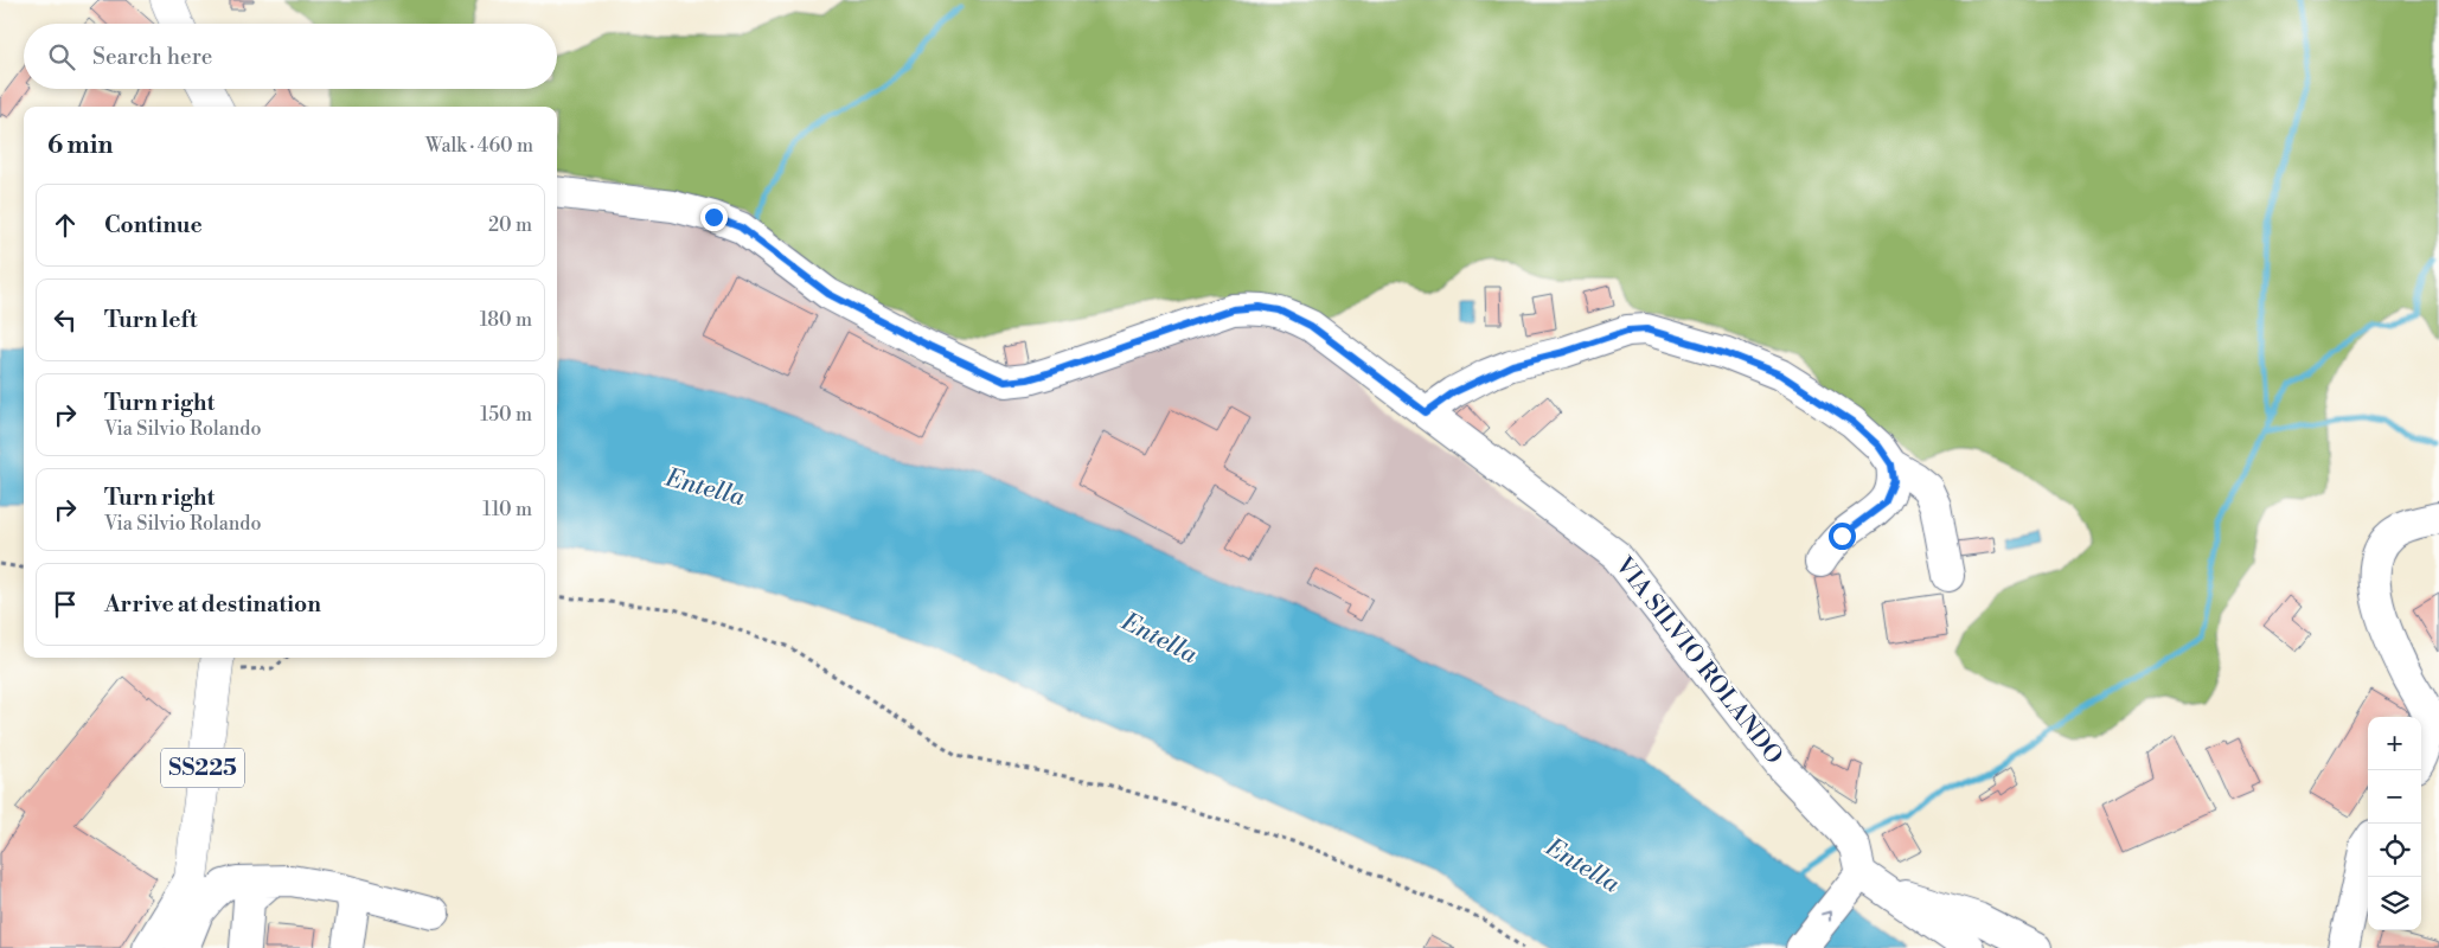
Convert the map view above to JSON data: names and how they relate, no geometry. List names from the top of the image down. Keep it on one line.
{"streets":{"main road":["SS225"],"street":["VIA SILVIO ROLANDO"]},"water":["Entella"],"page":{"search":"Search here","heading":["6 min","Walk · 460 m"],"list":[["Continue","20 m"],["Turn left","180 m"],["Turn right","Via Silvio Rolando","150 m"],["Turn right","Via Silvio Rolando","110 m"],"Arrive at destination"],"map_buttons":["+","−"]}}
